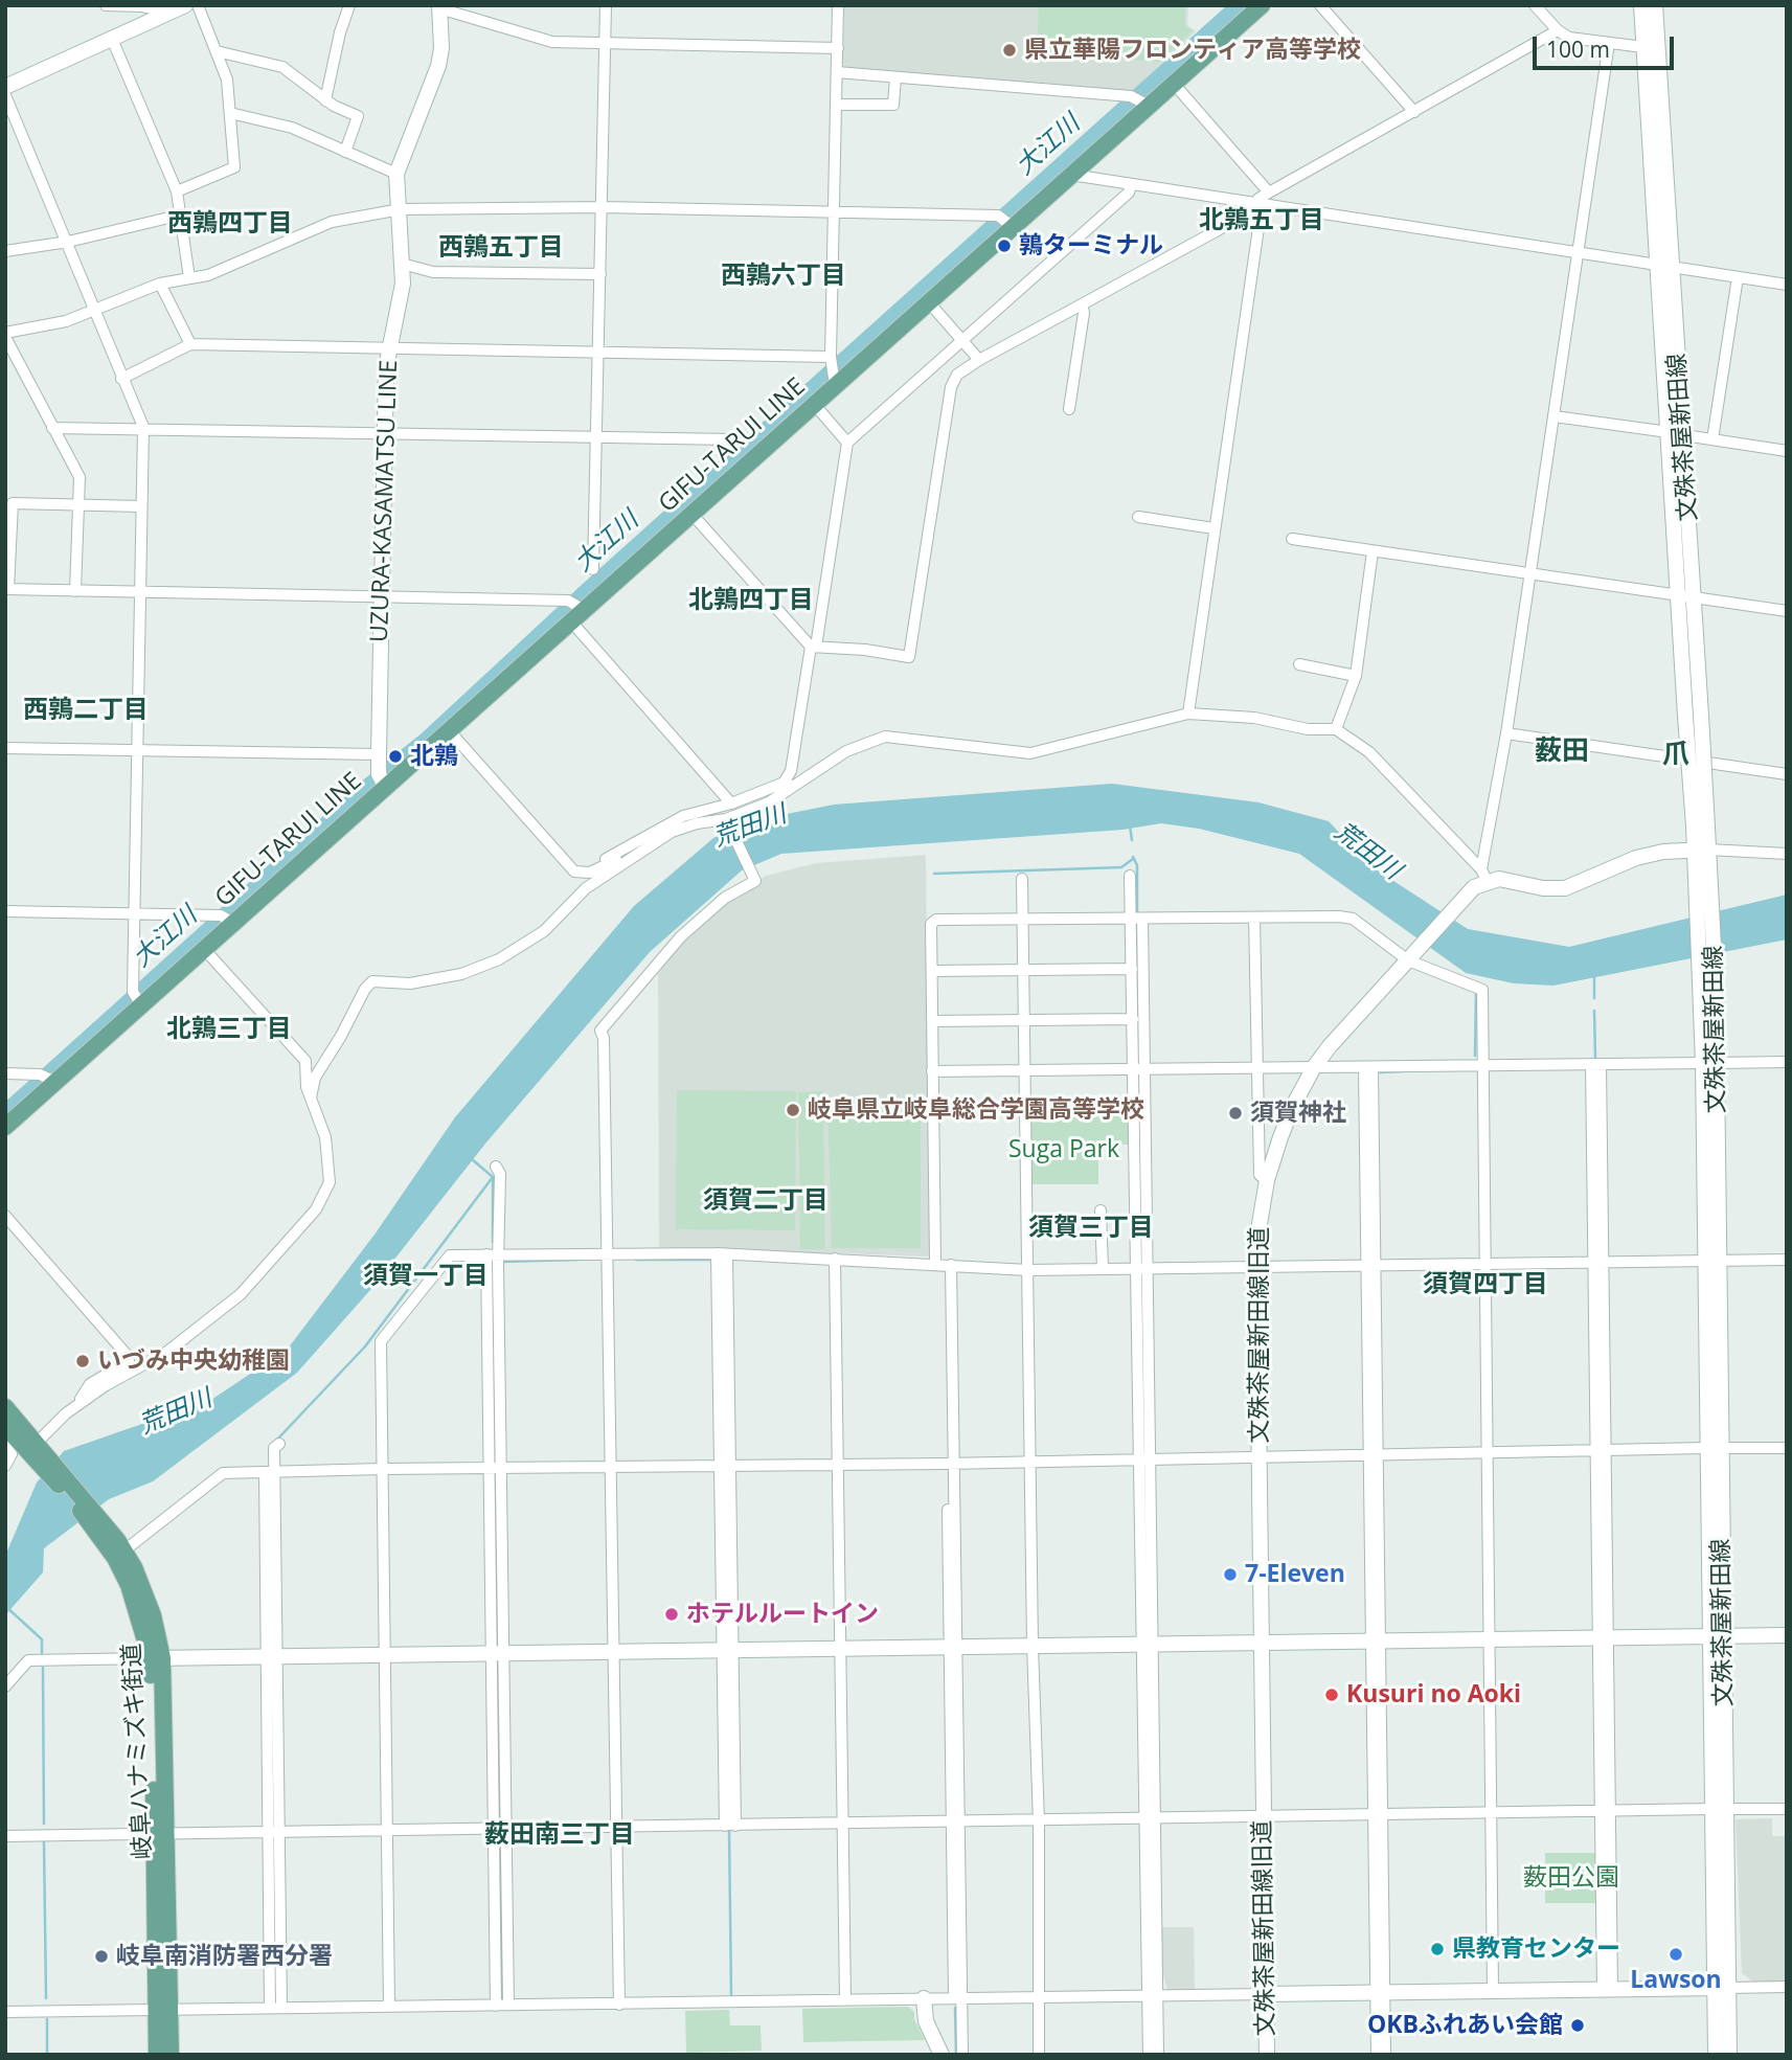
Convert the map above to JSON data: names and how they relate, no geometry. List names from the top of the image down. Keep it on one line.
{"streets":{"main road":["文殊茶屋新田線","GIFU-TARUI LINE","UZURA-KASAMATSU LINE","文殊茶屋新田線旧道","岐阜ハナミズキ街道"]},"crossings":[["GIFU-TARUI LINE","UZURA-KASAMATSU LINE"]],"districts":["北鶉五丁目","西鶉四丁目","西鶉五丁目","西鶉六丁目","北鶉四丁目","西鶉二丁目","薮田","爪","北鶉三丁目","須賀二丁目","須賀三丁目","須賀一丁目","須賀四丁目","薮田南三丁目"],"water":["大江川","荒田川"],"parks":["Suga Park","薮田公園"],"places":["県立華陽フロンティア高等学校","鶉ターミナル","北鶉","岐阜県立岐阜総合学園高等学校","須賀神社","いづみ中央幼稚園","7-Eleven","ホテルルートイン","Kusuri no Aoki","県教育センター","Lawson","岐阜南消防署西分署","OKBふれあい会館"],"scale_bar":"100 m"}
